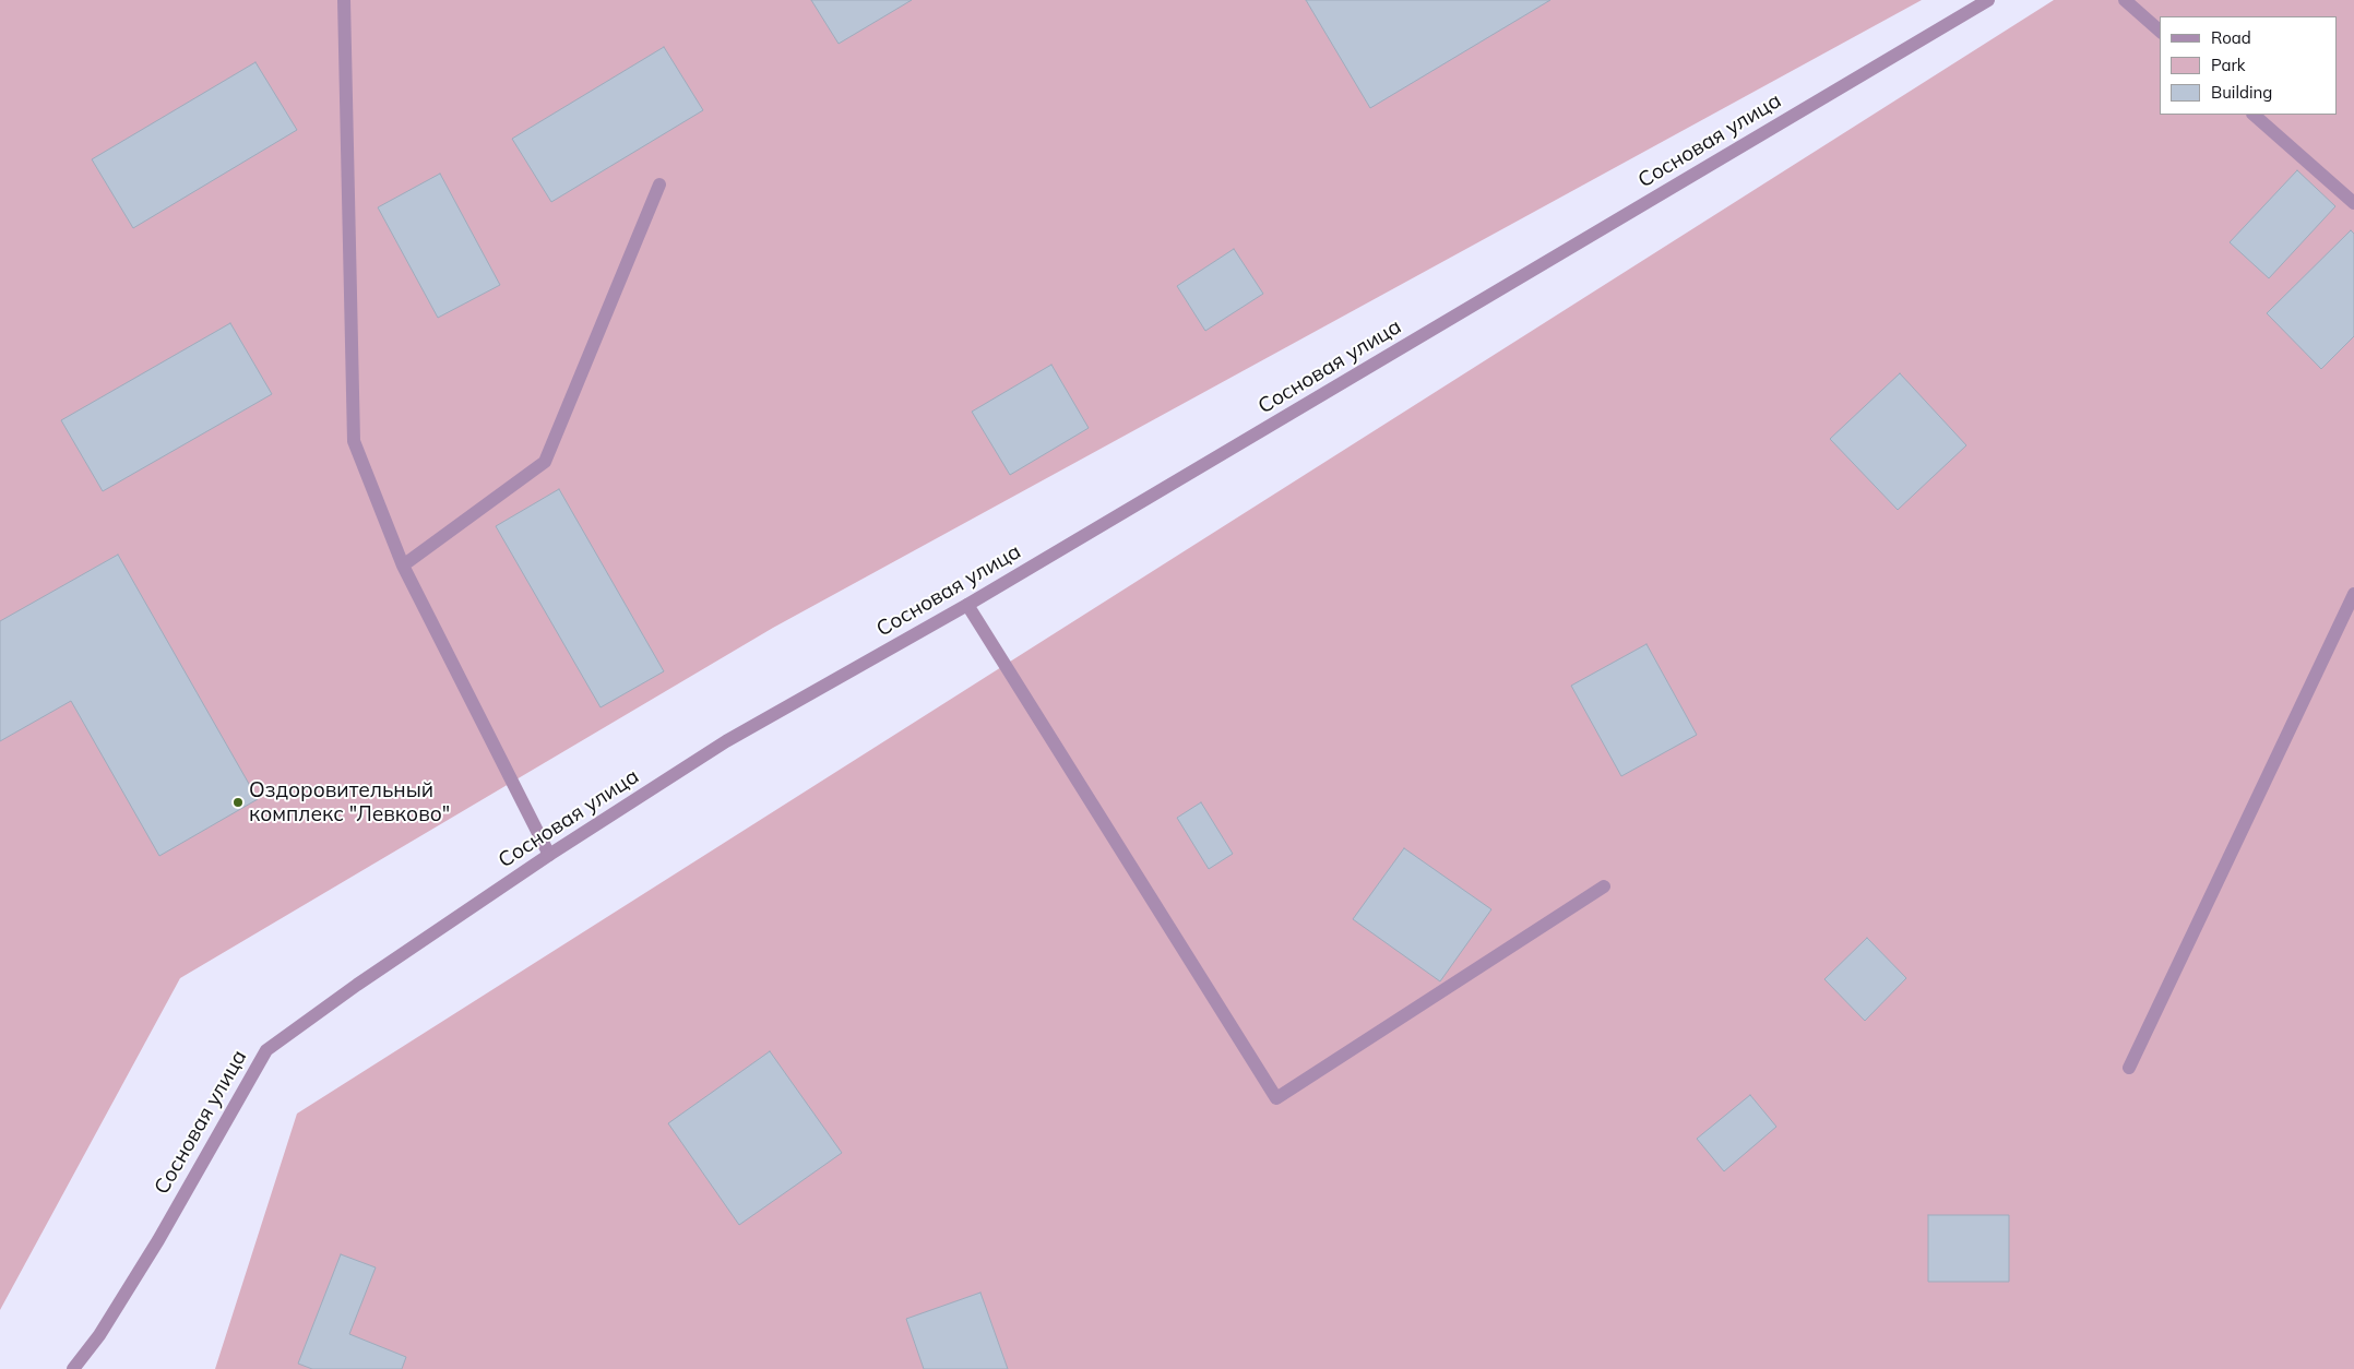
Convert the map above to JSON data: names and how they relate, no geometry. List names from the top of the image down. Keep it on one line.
{"streets":{"street":["Сосновая улица"]},"places":["Оздоровительный комплекс \"Левково\""],"legend":["Road","Park","Building"]}
